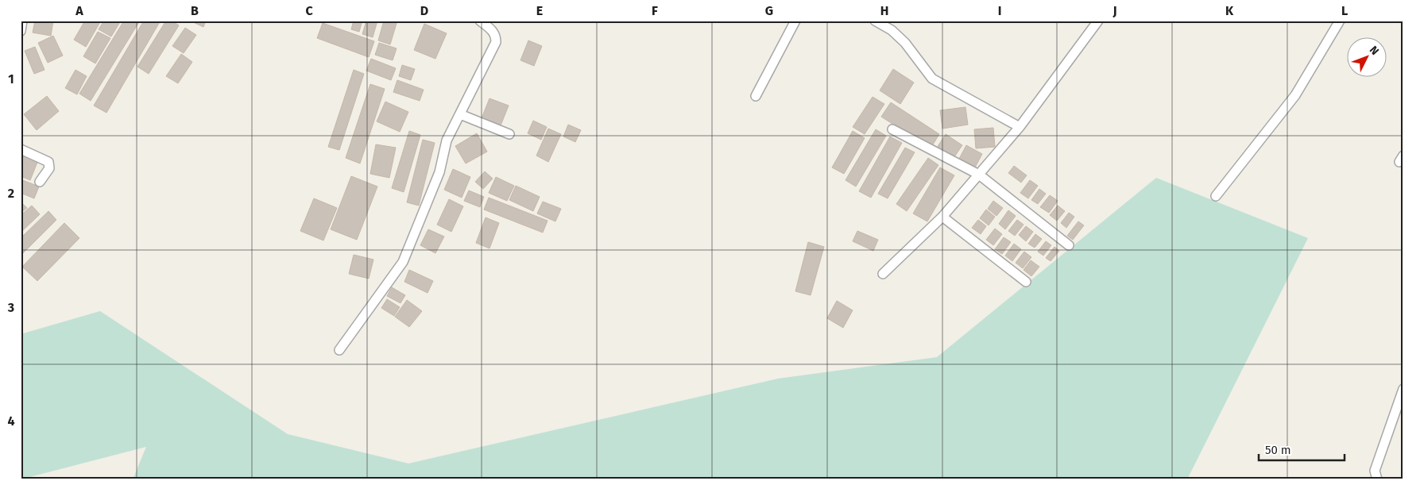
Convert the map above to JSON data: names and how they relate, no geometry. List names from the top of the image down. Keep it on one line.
{"scale_bar":"50 m","north":"top right","grid":{"columns":["A","B","C","D","E","F","G","H","I","J","K","L"],"rows":["1","2","3","4"]}}
